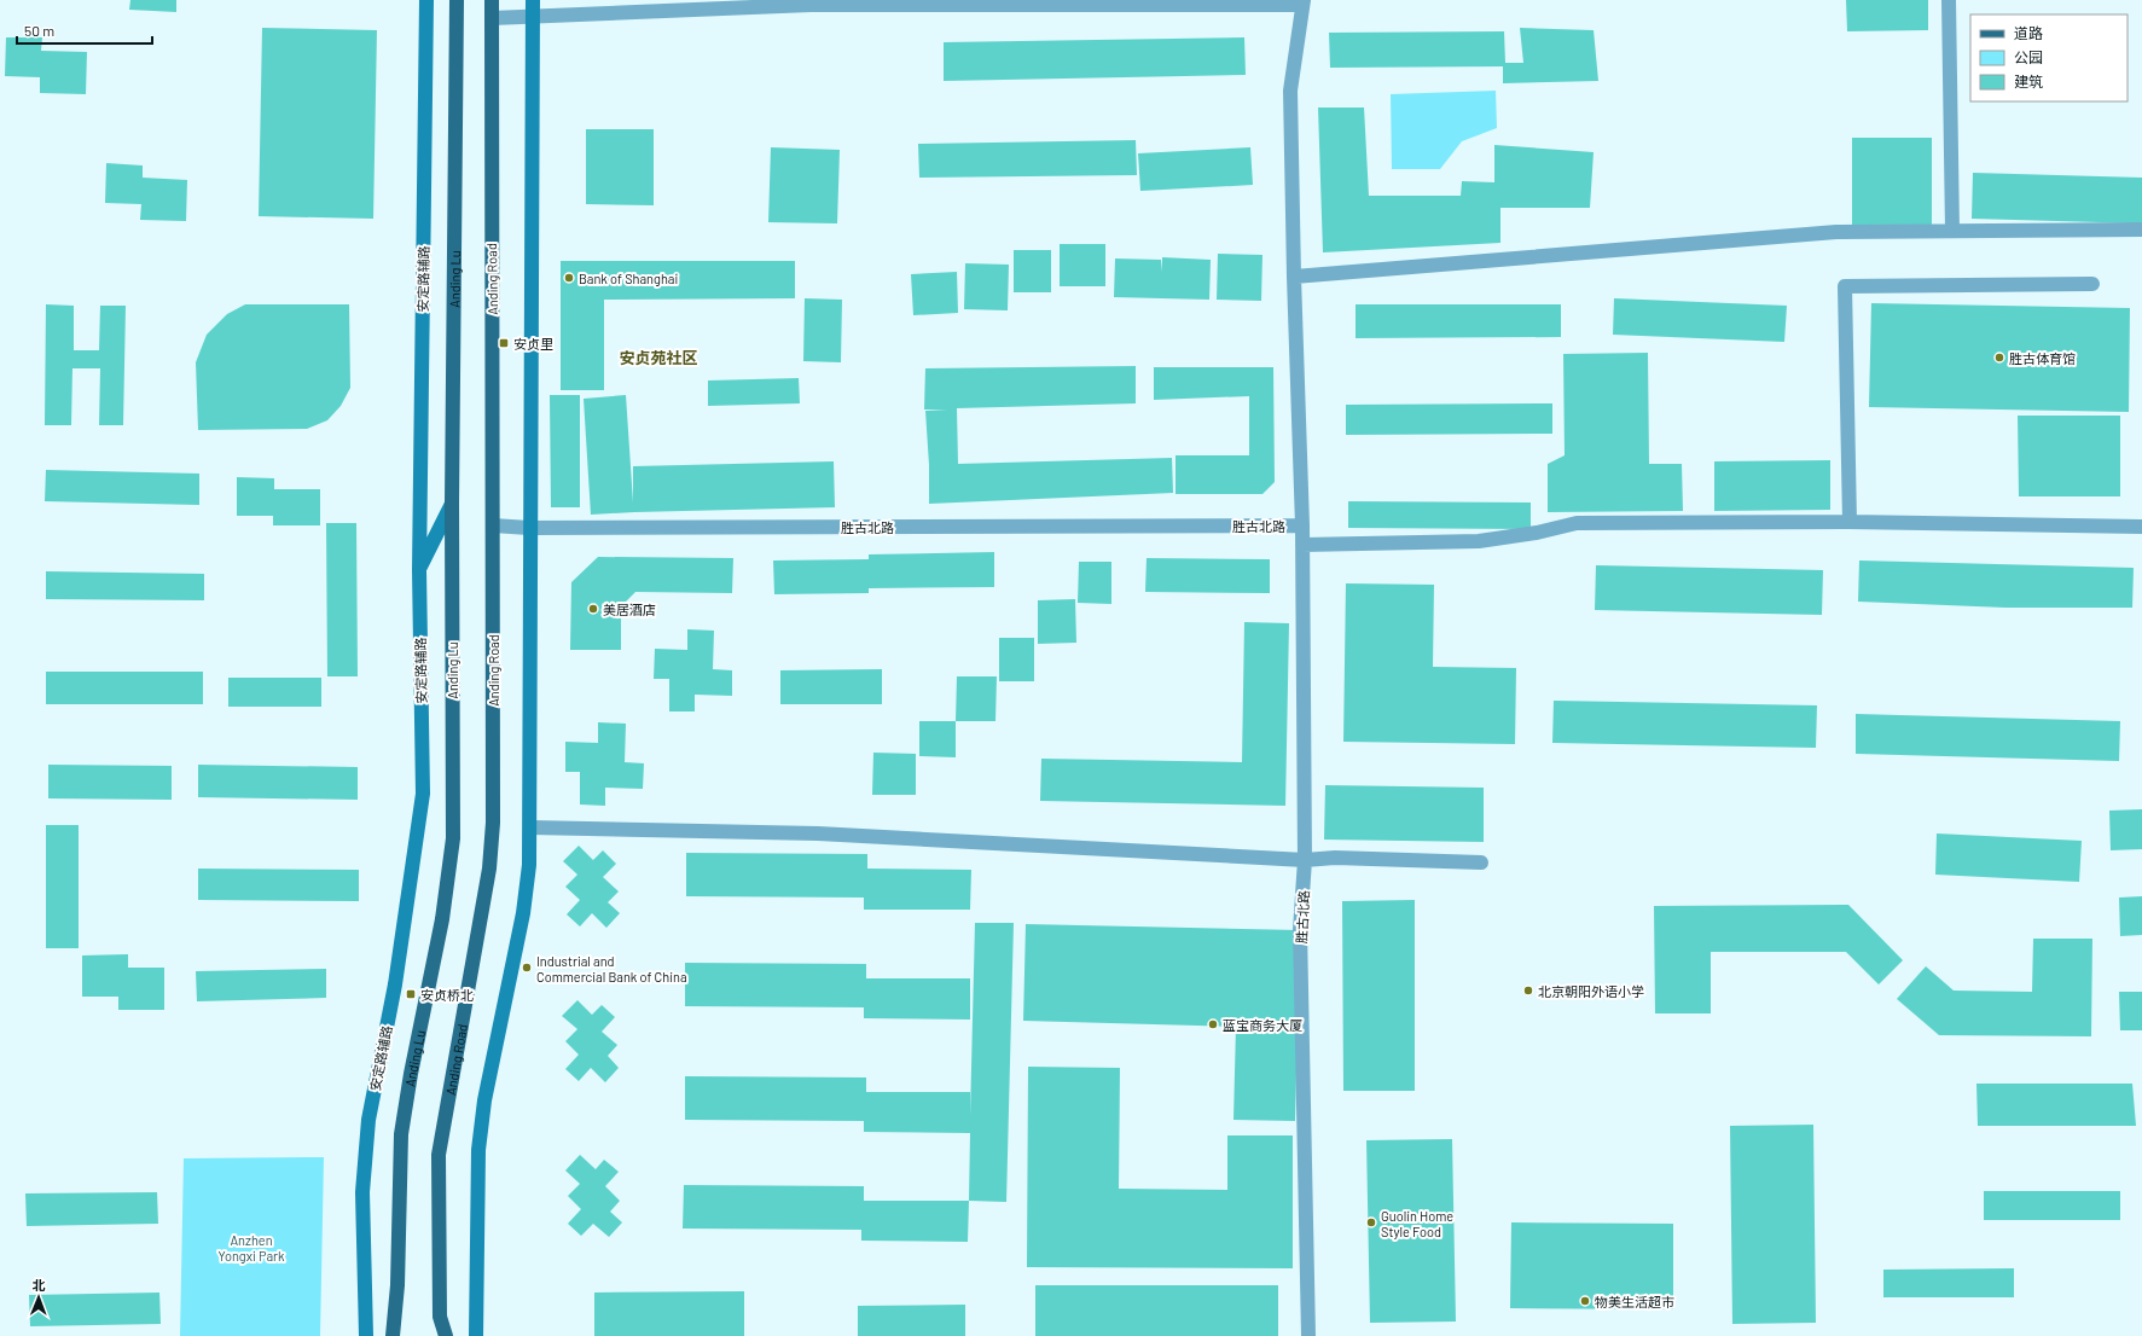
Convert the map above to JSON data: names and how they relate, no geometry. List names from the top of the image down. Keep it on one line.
{"streets":{"main road":["Anding Lu","Anding Road"],"street":["安定路辅路","胜古北路"]},"crossings":[["Anding Road","胜古北路"]],"districts":["安贞苑社区"],"parks":["Anzhen Yongxi Park"],"places":{"other":["Bank of Shanghai","胜古体育馆","美居酒店","Industrial and Commercial Bank of China","北京朝阳外语小学","蓝宝商务大厦","Guolin Home Style Food","物美生活超市"],"transit":["安贞里","安贞桥北"]},"legend":["道路","公园","建筑"],"scale_bar":"50 m","north":"top"}
